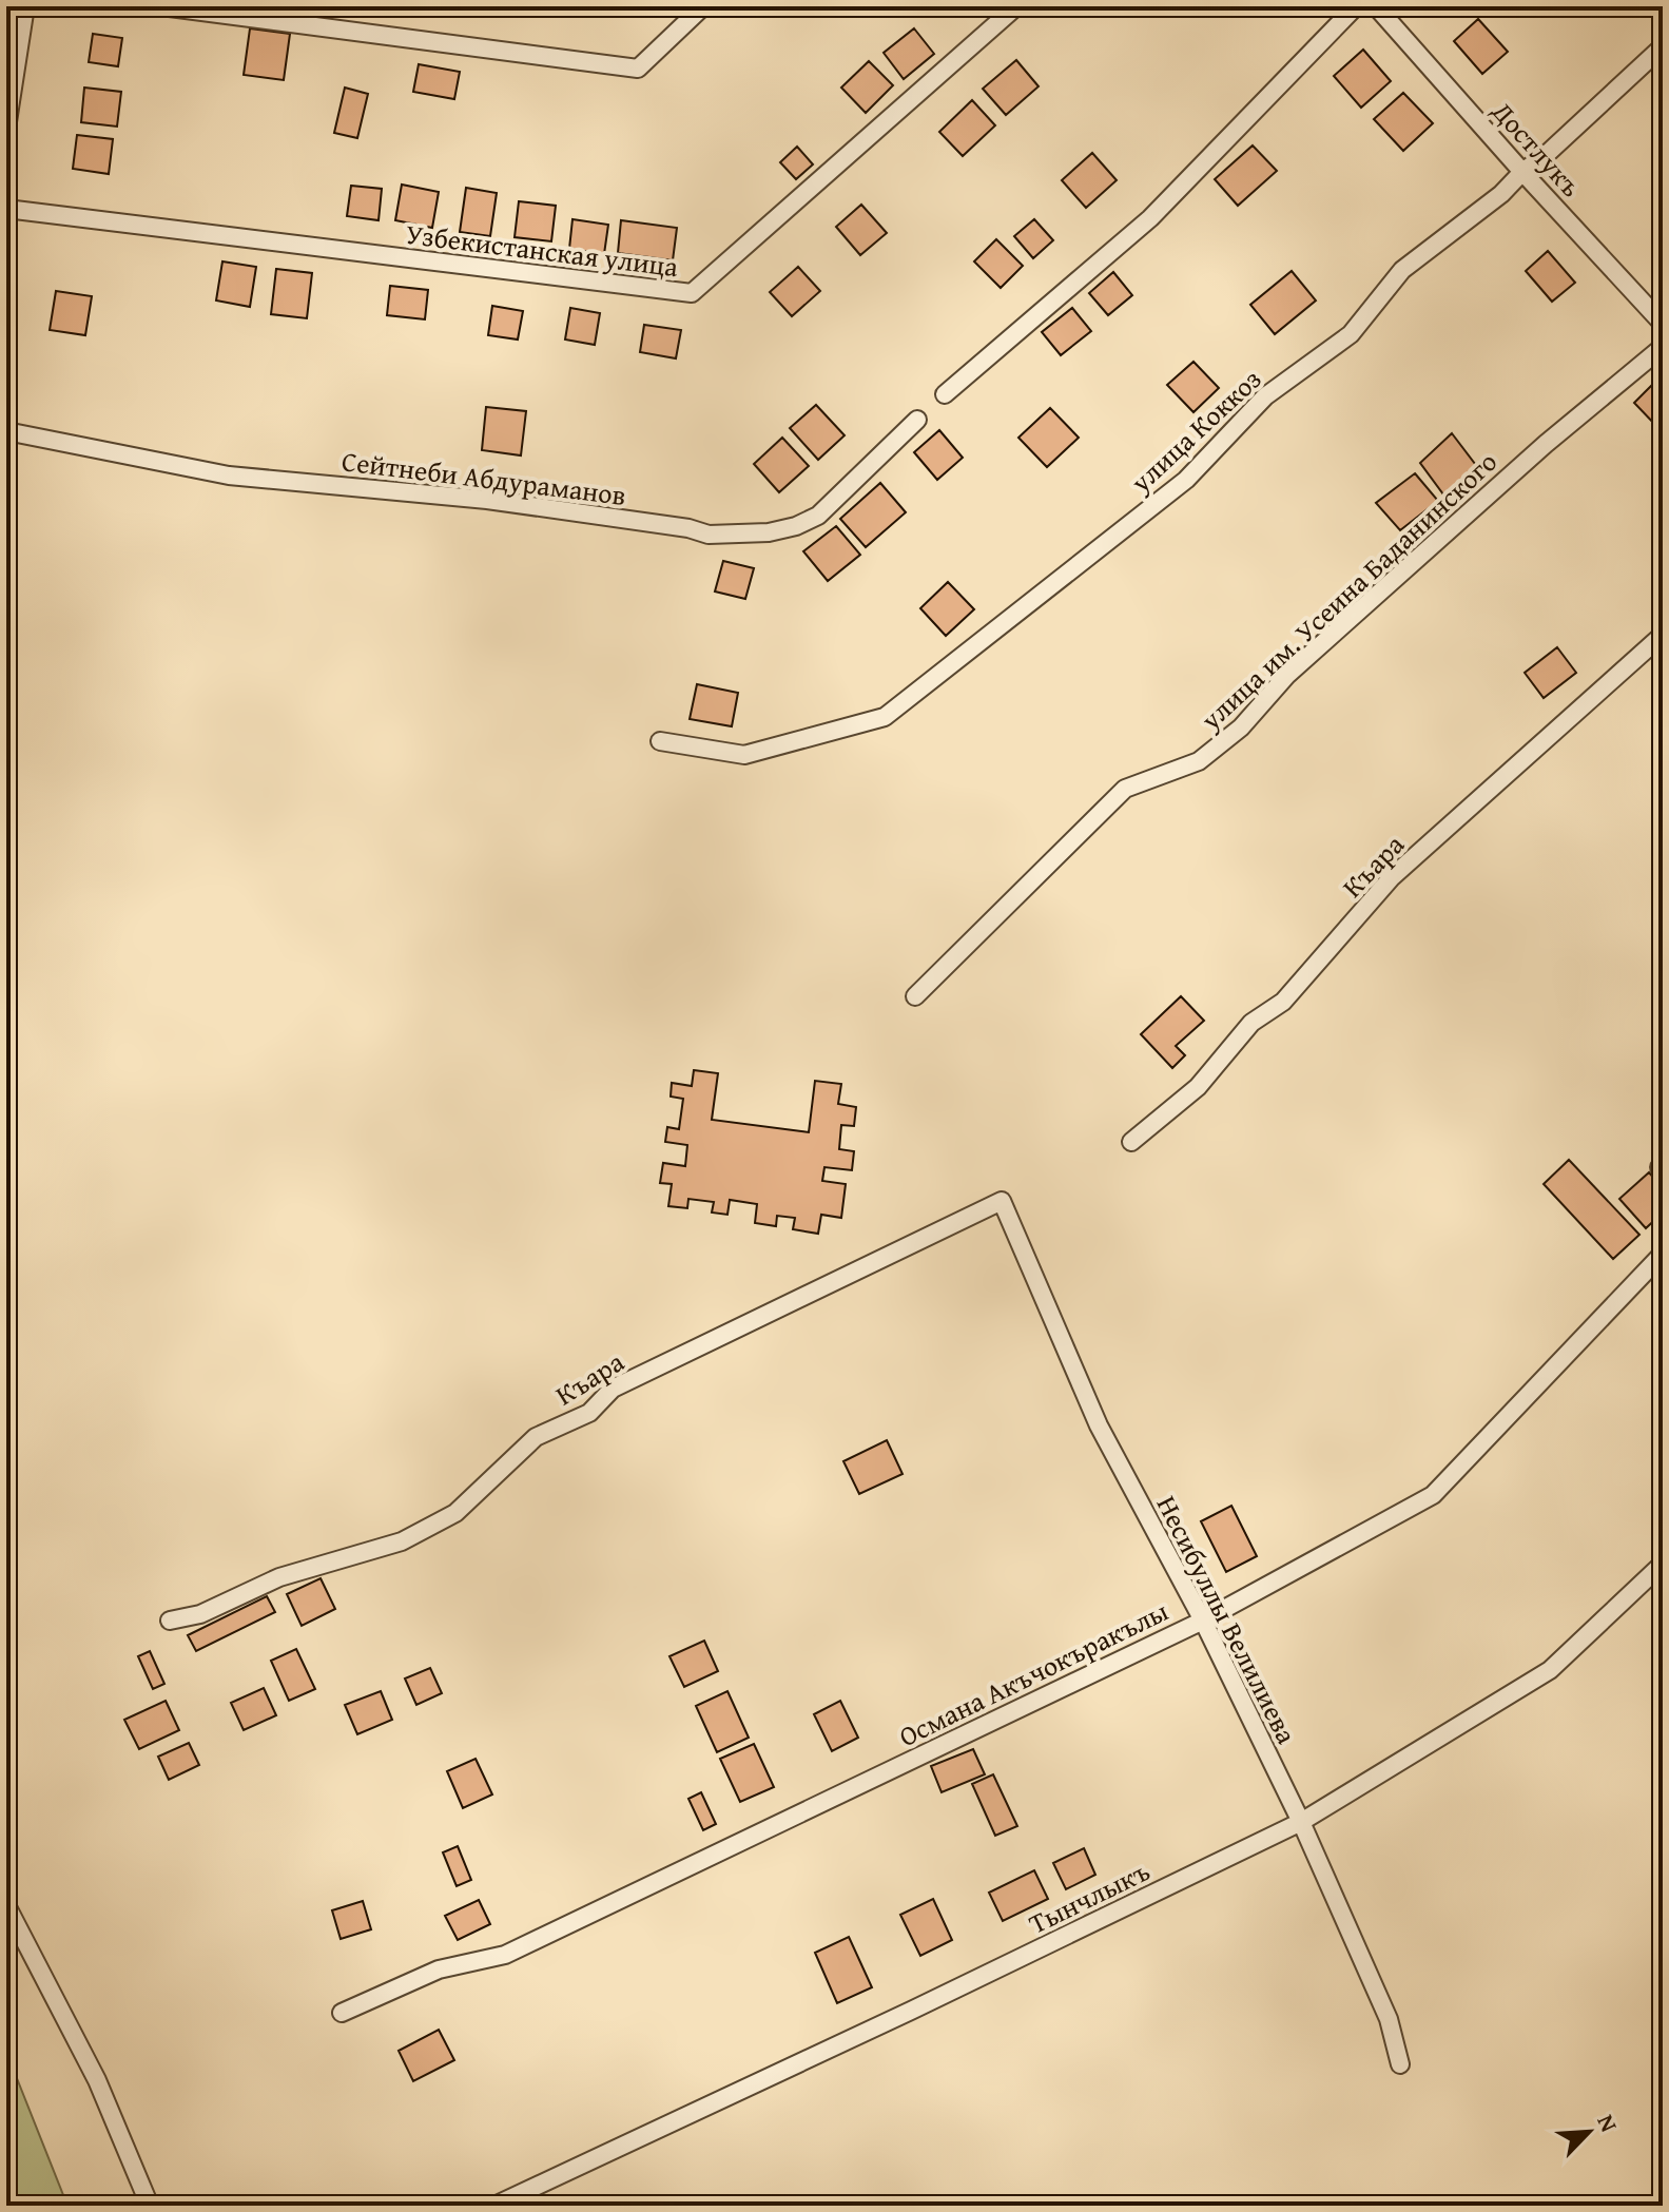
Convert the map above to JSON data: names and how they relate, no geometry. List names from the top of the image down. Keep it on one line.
{"streets":{"street":["Достлукъ","Узбекистанская улица","улица Коккоз","Сейтнеби Абдураманов","улица им. Усеина Баданинского","Къара","Несибуллы Велилиева","Османа Акъчокъракълы","Тынчлыкъ"]},"crossings":[["Достлукъ","улица Коккоз"],["Къара","Несибуллы Велилиева"],["Несибуллы Велилиева","Османа Акъчокъракълы"],["Несибуллы Велилиева","Тынчлыкъ"]],"north":"top right"}
